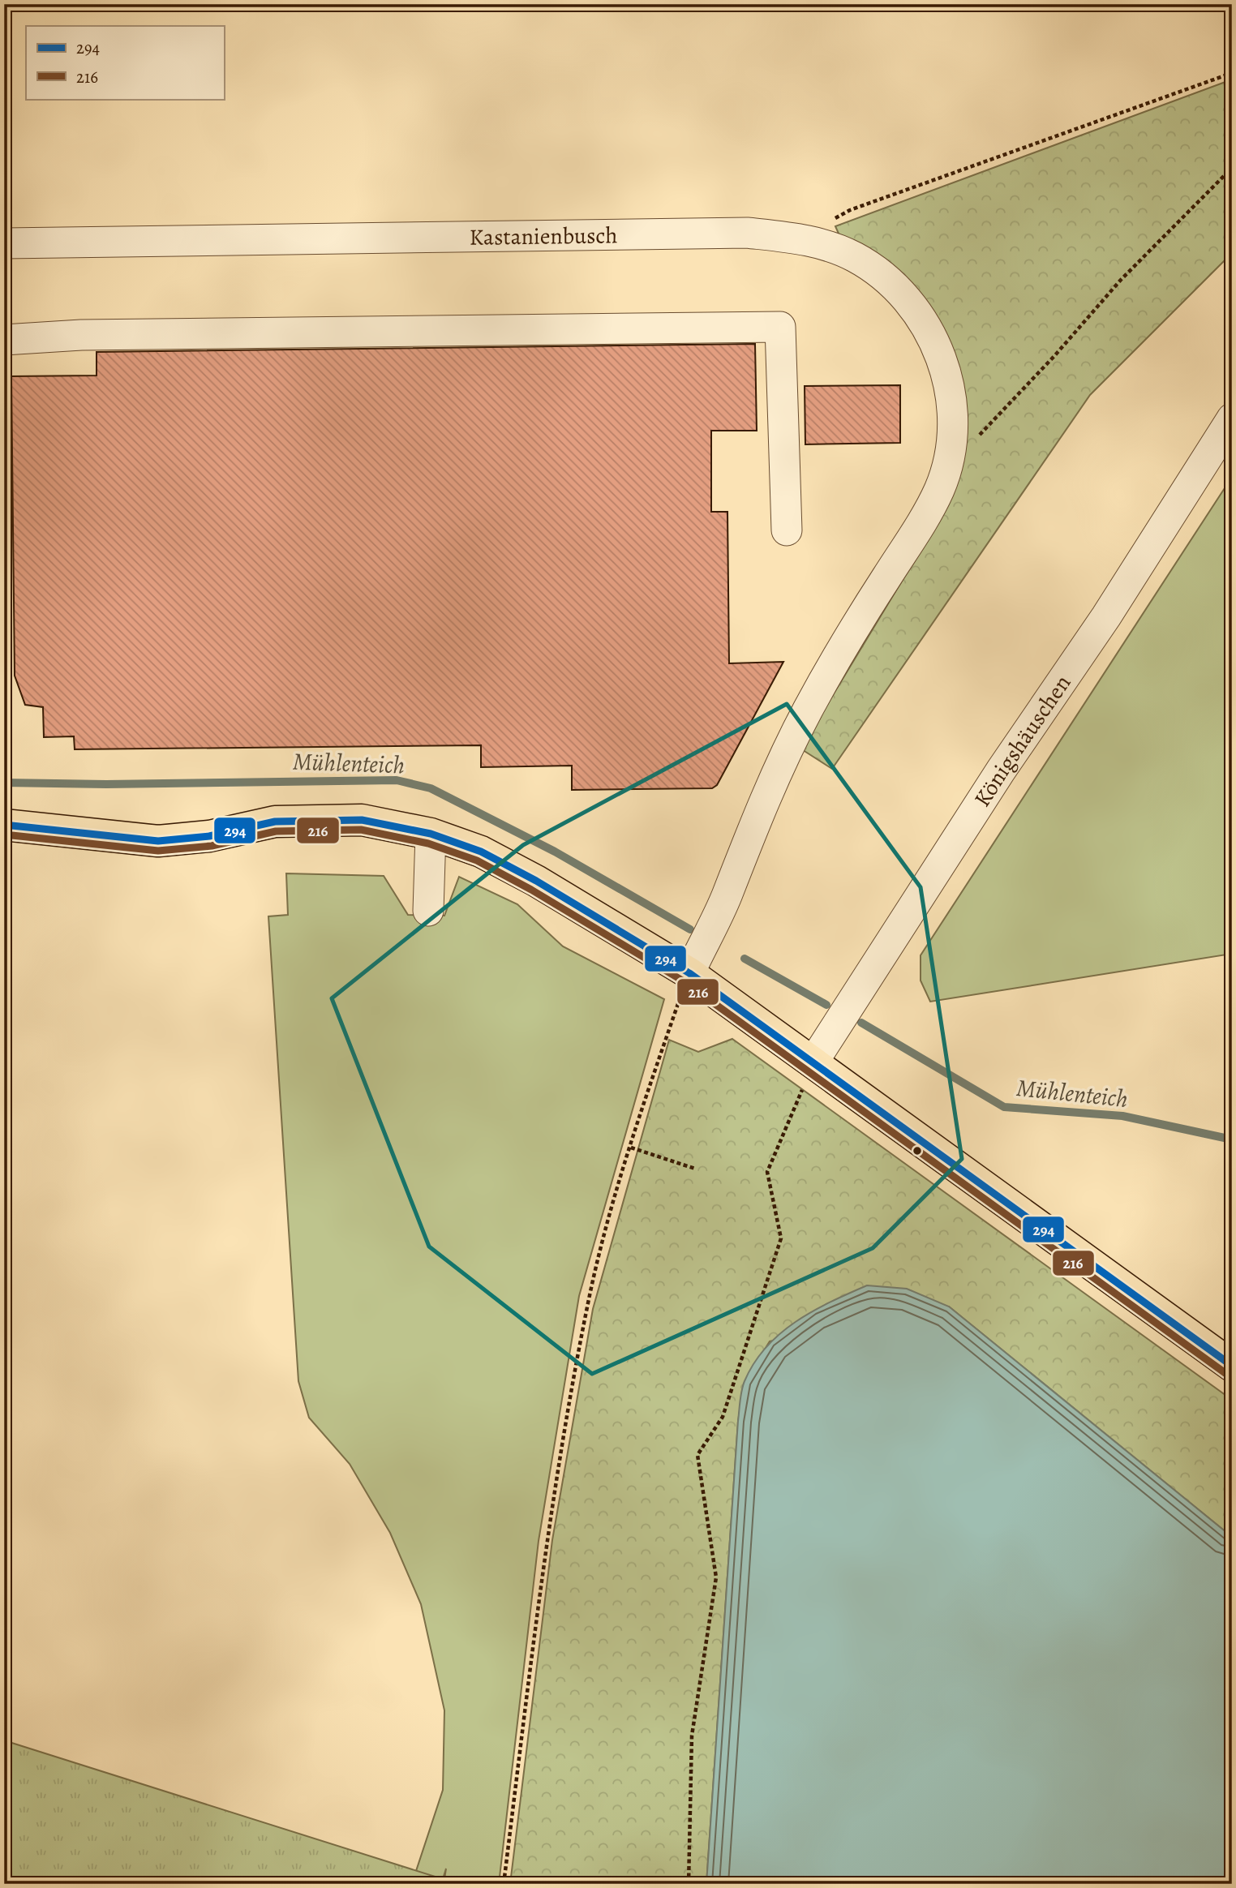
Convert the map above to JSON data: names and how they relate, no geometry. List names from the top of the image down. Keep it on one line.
{"streets":{"street":["Kastanienbusch","Königshäuschen"]},"water":["Mühlenteich"],"lines":["transit line 294","transit line 216"],"legend":["294","216"]}
